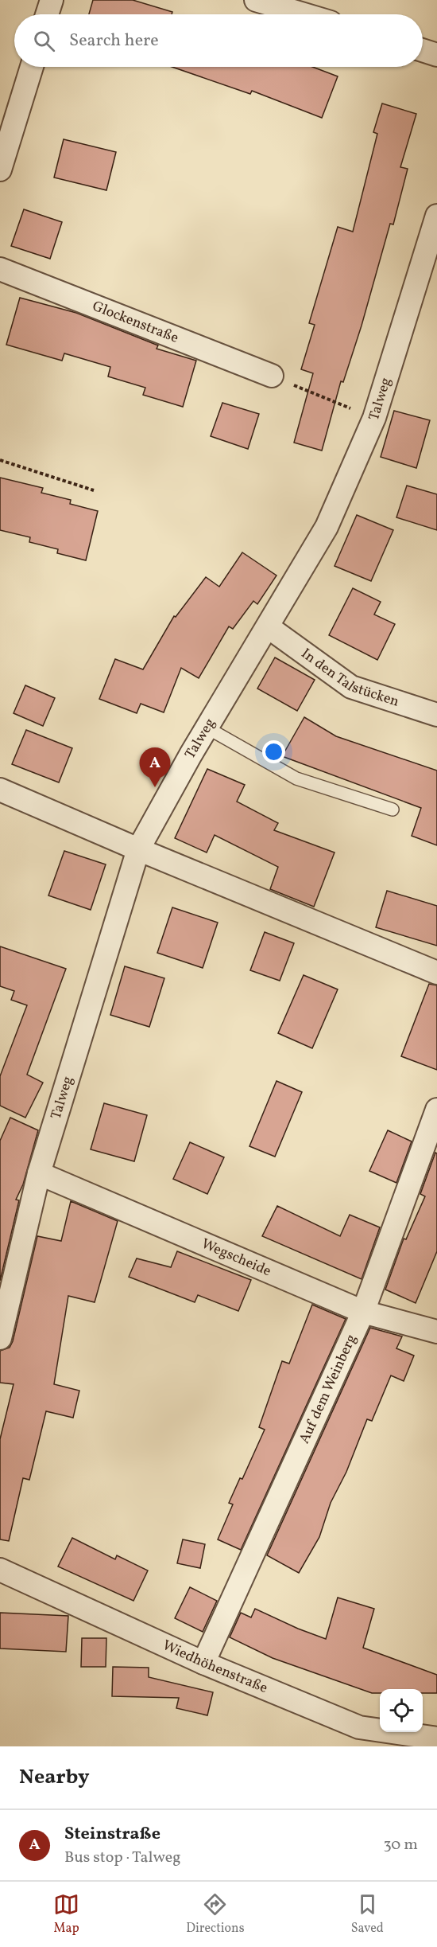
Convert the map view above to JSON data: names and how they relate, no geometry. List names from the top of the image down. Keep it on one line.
{"streets":{"street":["Glockenstraße","Talweg","In den Talstücken","Wegscheide","Auf dem Weinberg","Wiedhöhenstraße"]},"crossings":[["Talweg","In den Talstücken"],["Talweg","Wegscheide"],["Wegscheide","Auf dem Weinberg"],["Auf dem Weinberg","Wiedhöhenstraße"]],"page":{"search":"Search here","pins":"A","heading":"Nearby","list":[{"mark":"A","name":"Steinstraße","note":"Bus stop · Talweg","value":"30 m"}],"nav":["Map","Directions","Saved"]}}
